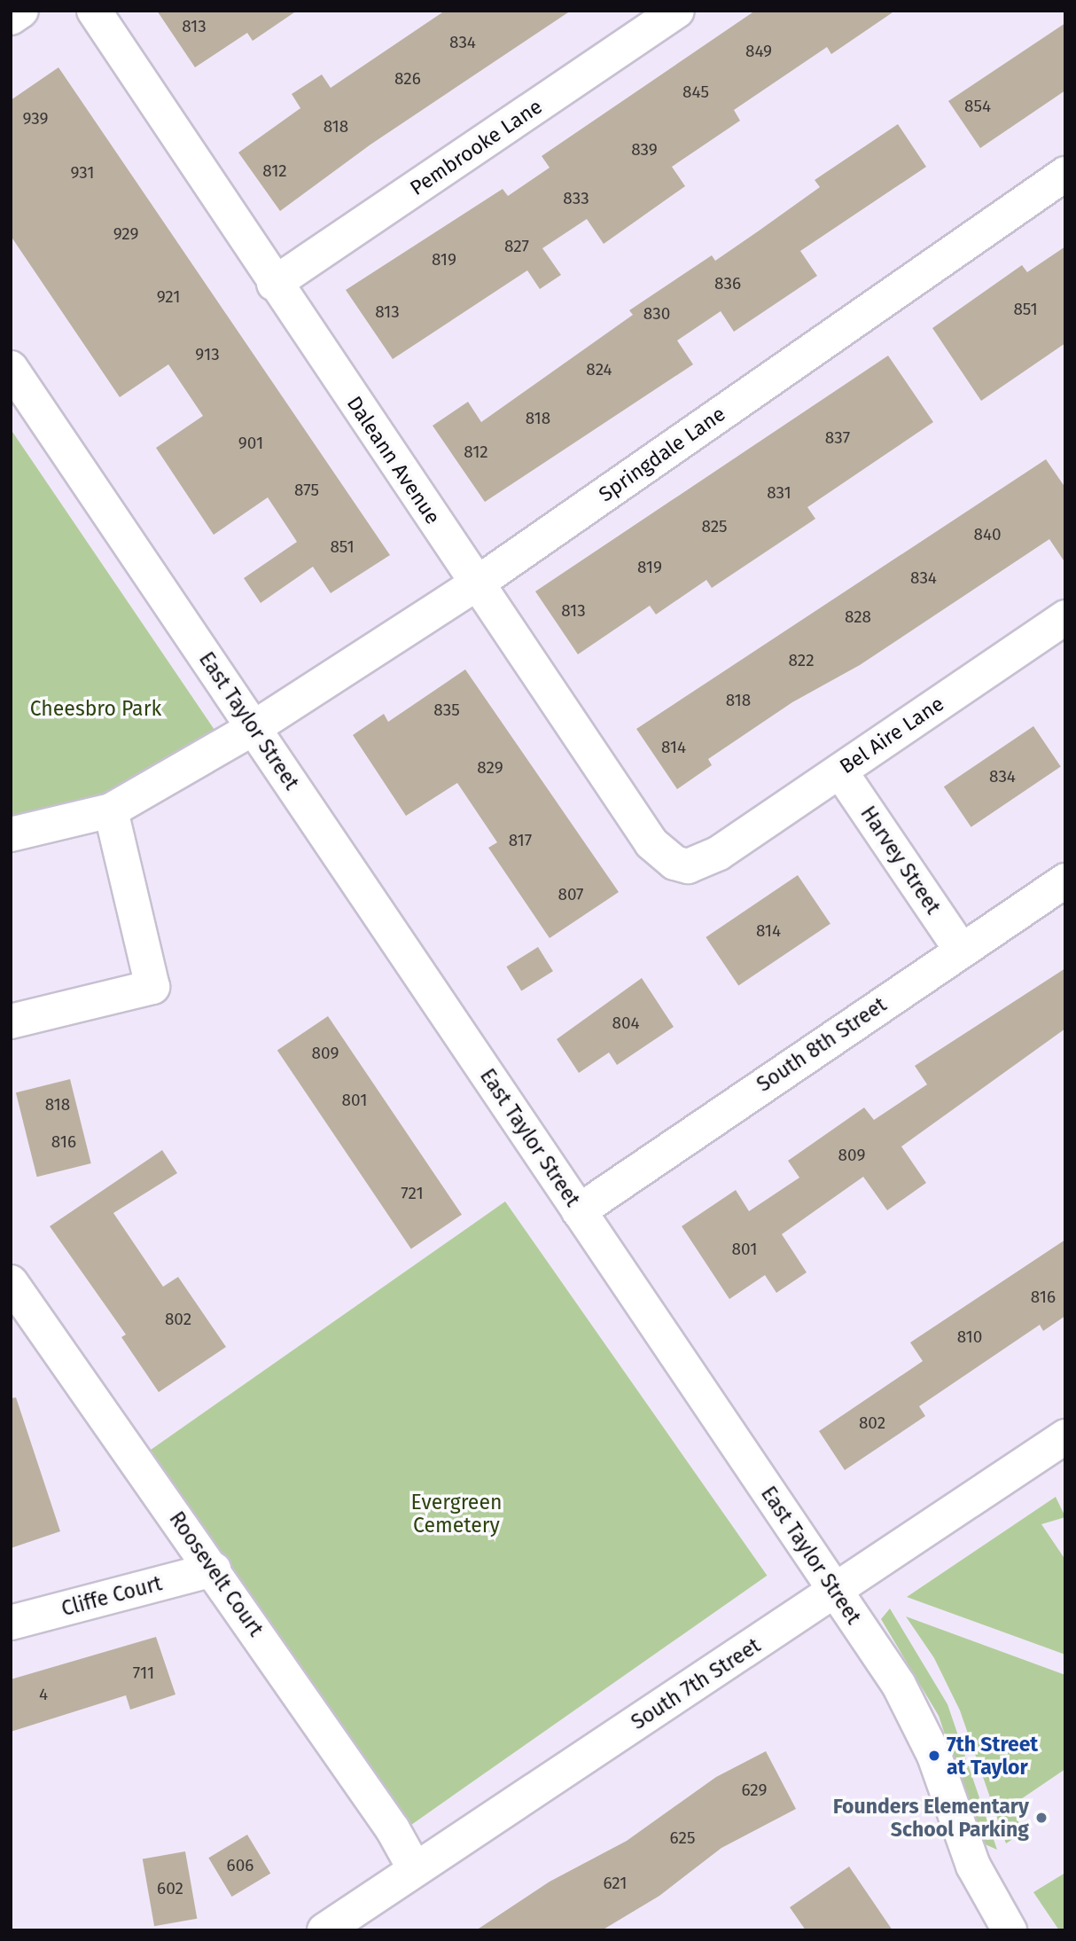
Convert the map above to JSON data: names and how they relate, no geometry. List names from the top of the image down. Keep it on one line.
{"streets":{"street":["Pembrooke Lane","Springdale Lane","Daleann Avenue","East Taylor Street","Bel Aire Lane","Harvey Street","South 8th Street","Roosevelt Court","Cliffe Court","South 7th Street"]},"crossings":[["Pembrooke Lane","Daleann Avenue"],["Springdale Lane","Daleann Avenue"],["Springdale Lane","East Taylor Street"],["Daleann Avenue","Bel Aire Lane"],["East Taylor Street","South 8th Street"],["East Taylor Street","South 7th Street"],["Bel Aire Lane","Harvey Street"],["Harvey Street","South 8th Street"],["Roosevelt Court","Cliffe Court"],["Roosevelt Court","South 7th Street"]],"parks":["Cheesbro Park","Evergreen Cemetery"],"places":["7th Street at Taylor","Founders Elementary School Parking"],"house_numbers":["813","834","849","826","845","854","939","818","839","812","931","833","929","827","819","836","921","851","813","830","913","824","818","837","901","812","875","831","825","840","851","819","834","813","828","822","818","835","814","829","834","817","807","814","804","809","801","818","816","809","721","801","816","802","810","802","711","4","629","625","606","621","602"]}
